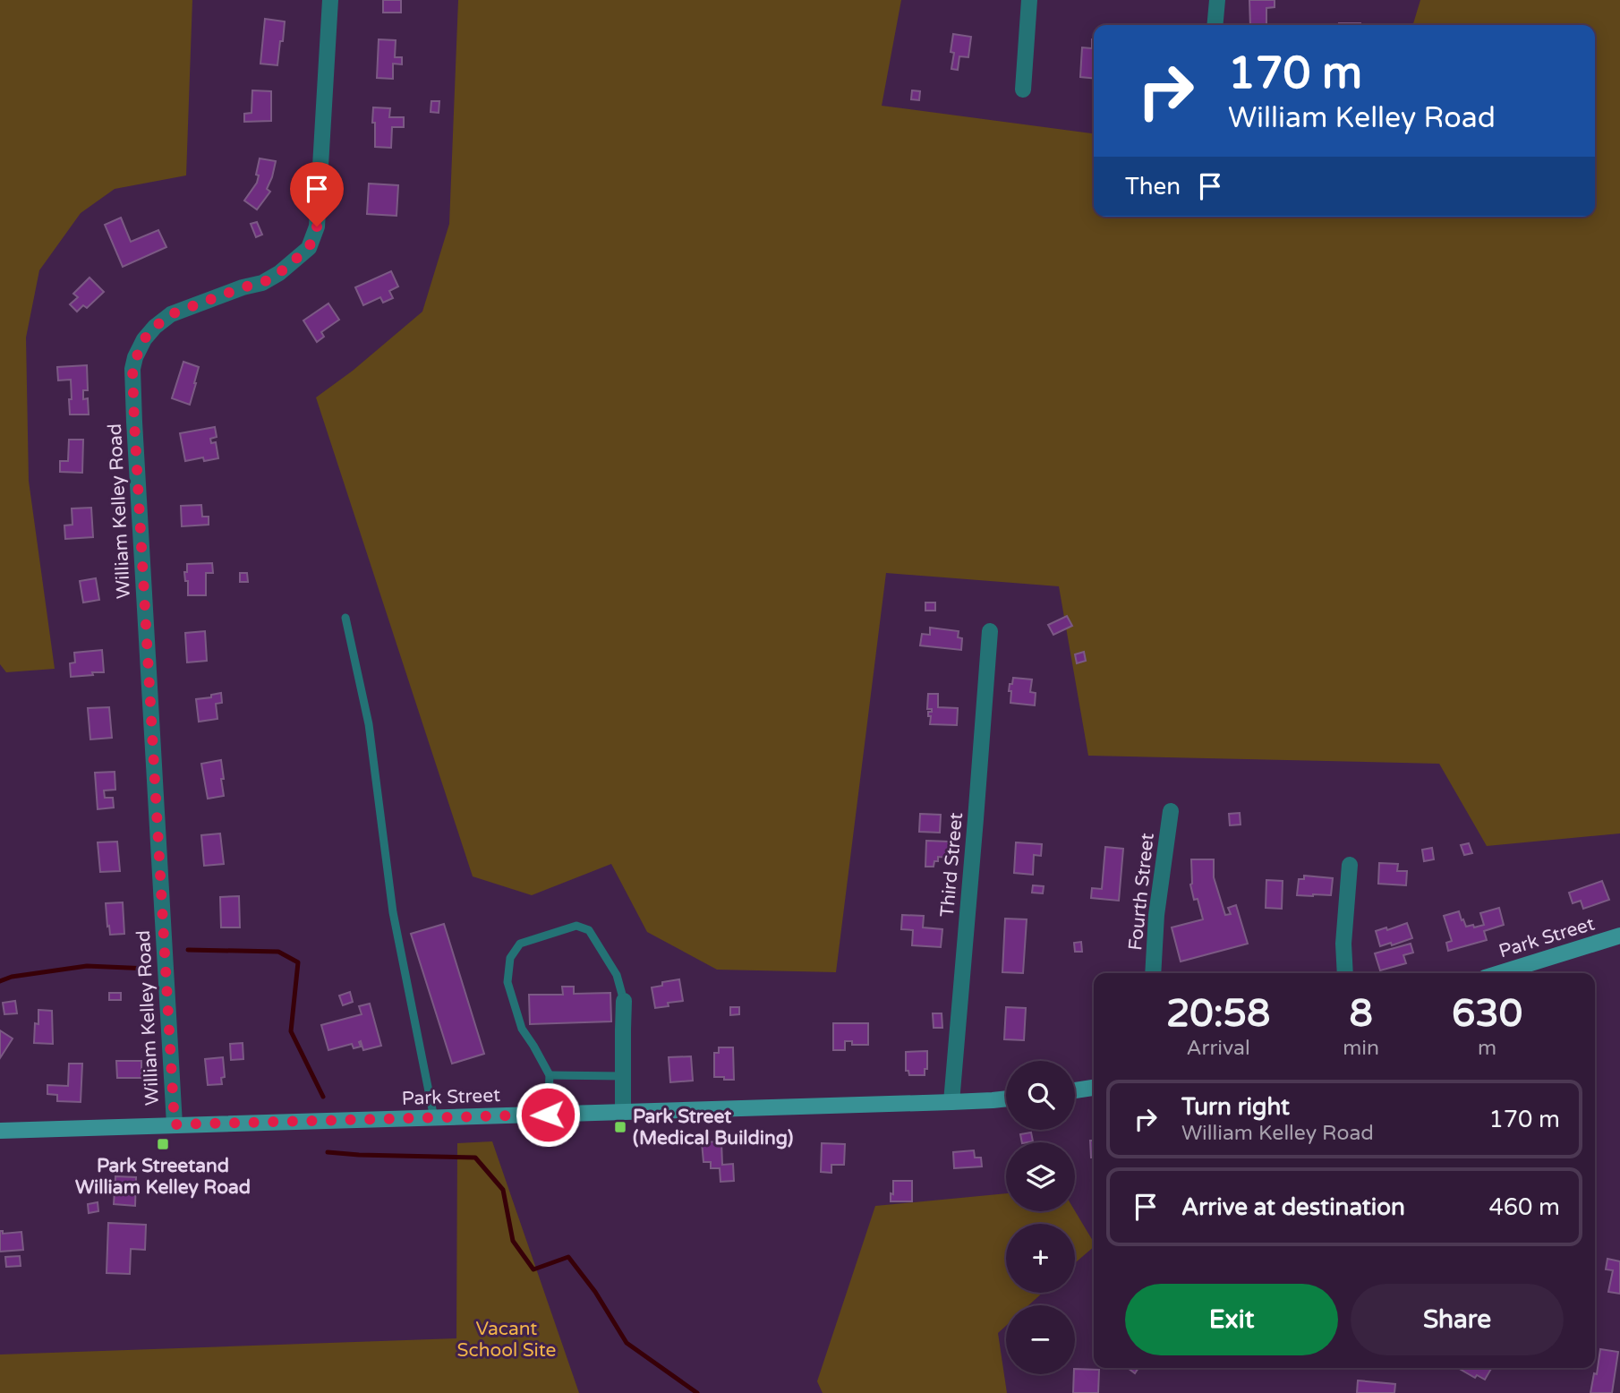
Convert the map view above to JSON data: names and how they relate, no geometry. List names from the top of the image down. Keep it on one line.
{"streets":{"main road":["Park Street"],"street":["William Kelley Road","Third Street","Fourth Street"]},"crossings":[["William Kelley Road","Park Street"],["Third Street","Park Street"]],"parks":["Vacant School Site"],"places":{"transit":["Park Street (Medical Building)","Park Streetand William Kelley Road"]},"page":{"turn":["170 m","William Kelley Road"],"then":"Then","eta":["20:58","Arrival","8","min","630","m"],"map_buttons":["+","−"],"list":[{"name":"Turn right","note":"William Kelley Road","value":"170 m"},{"name":"Arrive at destination","value":"460 m"}],"buttons":["Exit","Share"]}}
